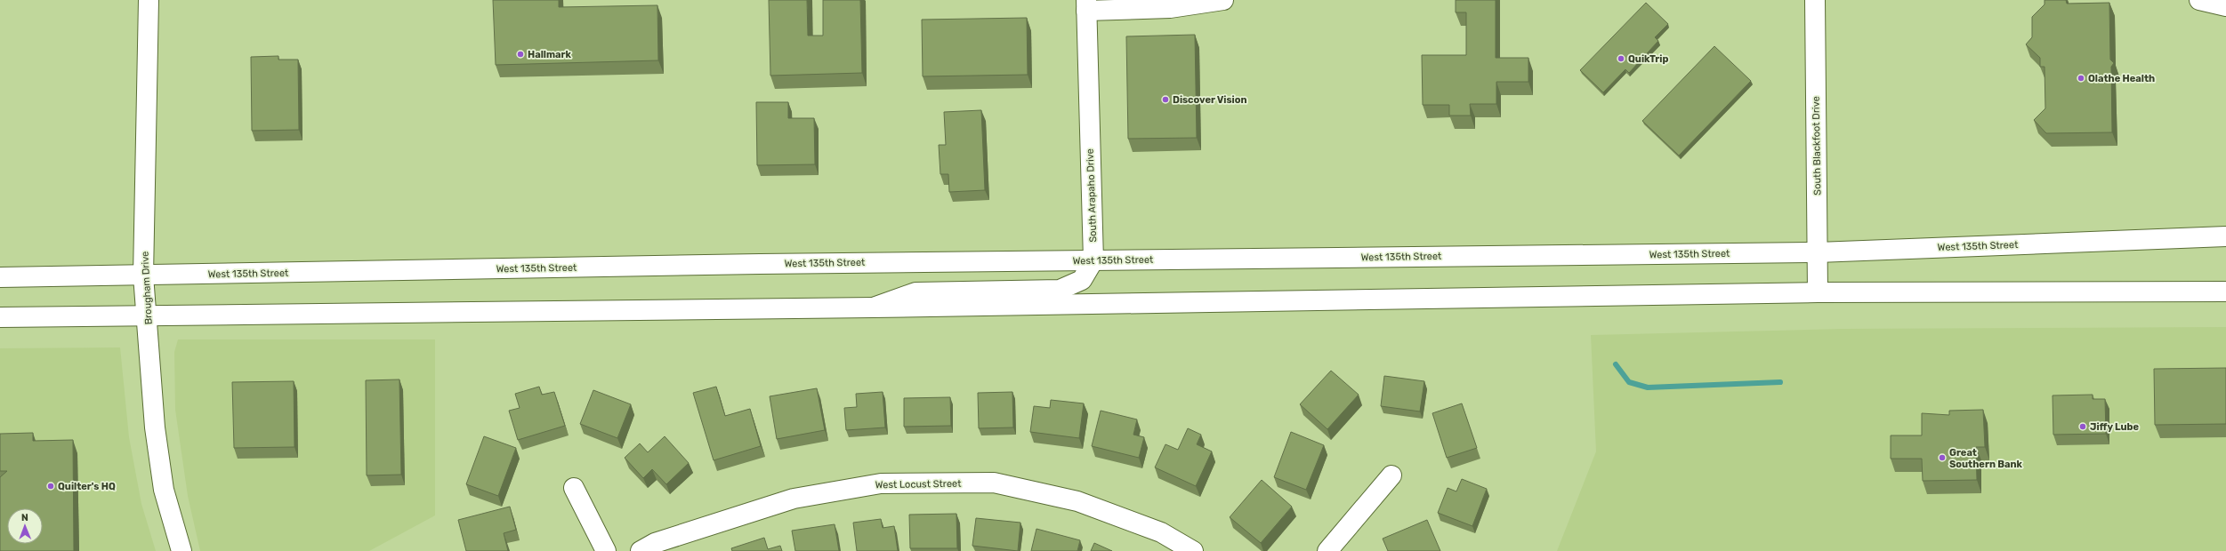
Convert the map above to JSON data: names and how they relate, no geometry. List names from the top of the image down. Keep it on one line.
{"streets":{"main road":["South Blackfoot Drive","South Arapaho Drive","West 135th Street","Brougham Drive","West Locust Street"]},"crossings":[["South Blackfoot Drive","West 135th Street"],["South Arapaho Drive","West 135th Street"],["West 135th Street","Brougham Drive"]],"places":["Hallmark","QuikTrip","Olathe Health","Discover Vision","Jiffy Lube","Great Southern Bank","Quilter's HQ"],"north":"top"}
